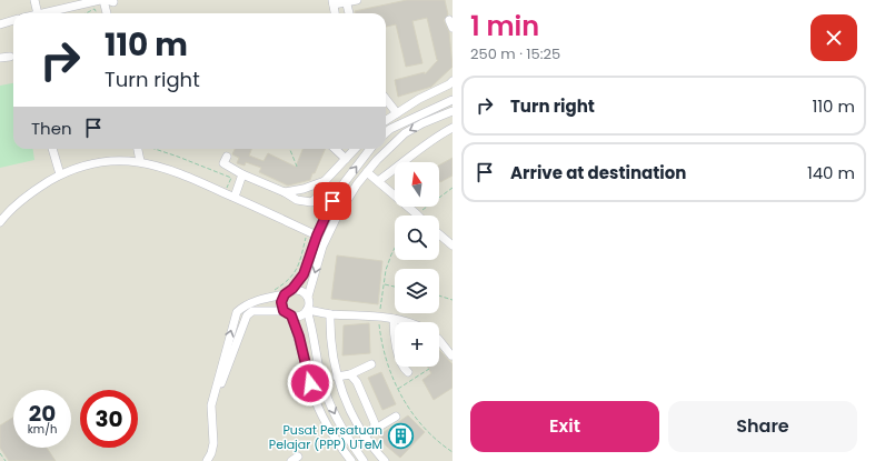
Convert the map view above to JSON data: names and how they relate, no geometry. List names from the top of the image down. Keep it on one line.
{"places":{"building":["Pusat Persatuan Pelajar (PPP) UTeM"]},"north":"top","page":{"heading":["1 min","250 m · 15:25"],"turn":["110 m","Turn right"],"list":[{"name":"Turn right","value":"110 m"},{"name":"Arrive at destination","value":"140 m"}],"then":"Then","map_buttons":"+","speed":"20 km/h","limit":"30","buttons":["Exit","Share"]}}
